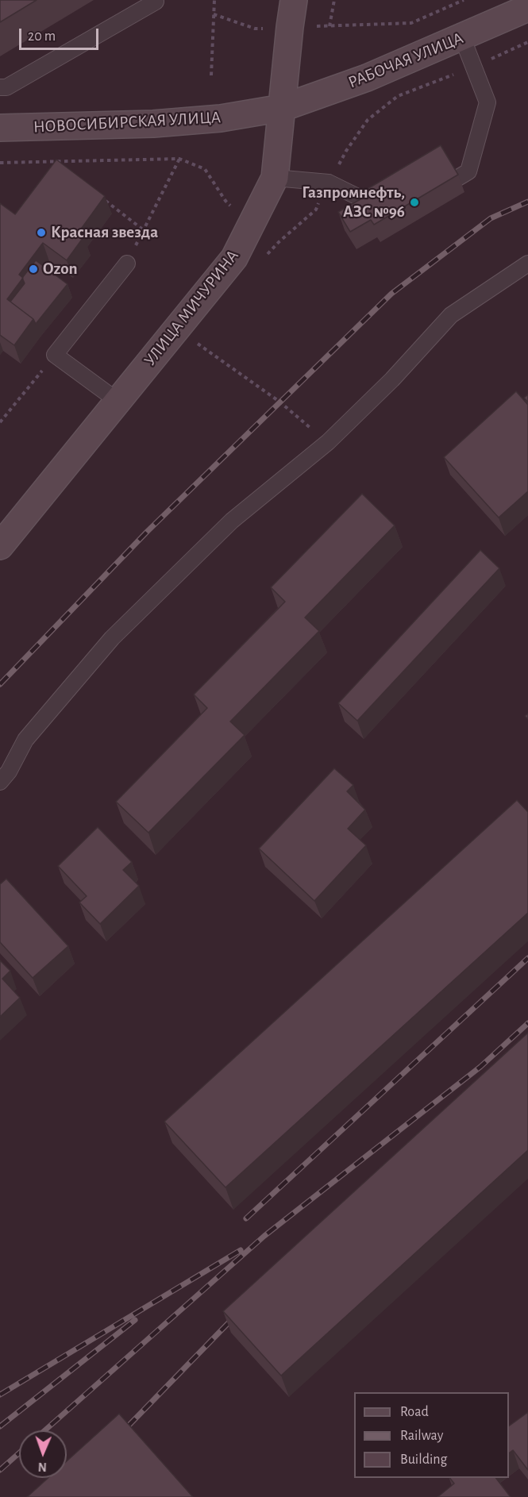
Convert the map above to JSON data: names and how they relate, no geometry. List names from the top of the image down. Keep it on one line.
{"streets":{"main road":["РАБОЧАЯ УЛИЦА","НОВОСИБИРСКАЯ УЛИЦА","УЛИЦА МИЧУРИНА"]},"crossings":[["РАБОЧАЯ УЛИЦА","НОВОСИБИРСКАЯ УЛИЦА"],["РАБОЧАЯ УЛИЦА","УЛИЦА МИЧУРИНА"],["НОВОСИБИРСКАЯ УЛИЦА","УЛИЦА МИЧУРИНА"]],"places":["Газпромнефть, АЗС №96","Красная звезда","Ozon"],"legend":["Road","Railway","Building"],"scale_bar":"20 m","north":"bottom"}
